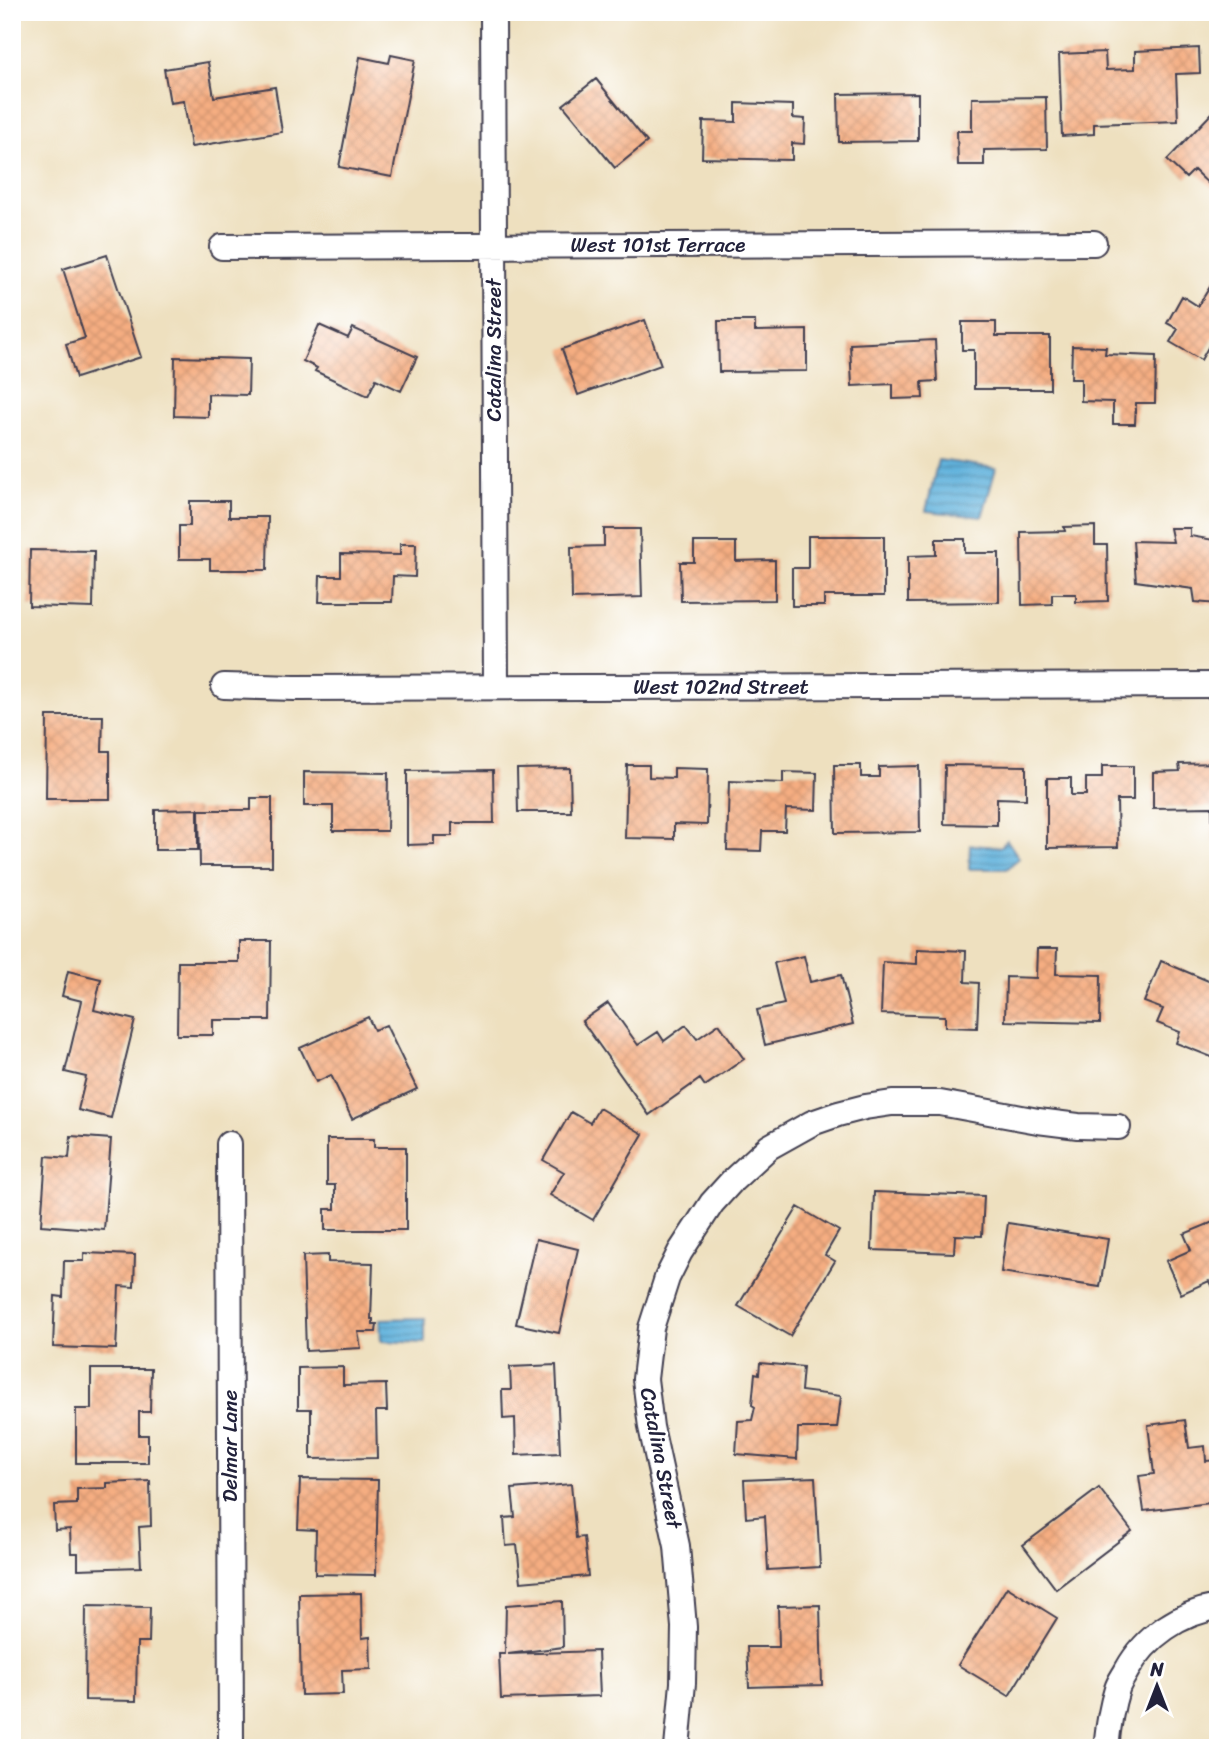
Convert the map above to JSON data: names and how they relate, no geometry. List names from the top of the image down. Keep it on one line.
{"streets":{"street":["West 101st Terrace","Catalina Street","West 102nd Street","Delmar Lane"]},"crossings":[["West 101st Terrace","Catalina Street"],["Catalina Street","West 102nd Street"]],"north":"top"}
